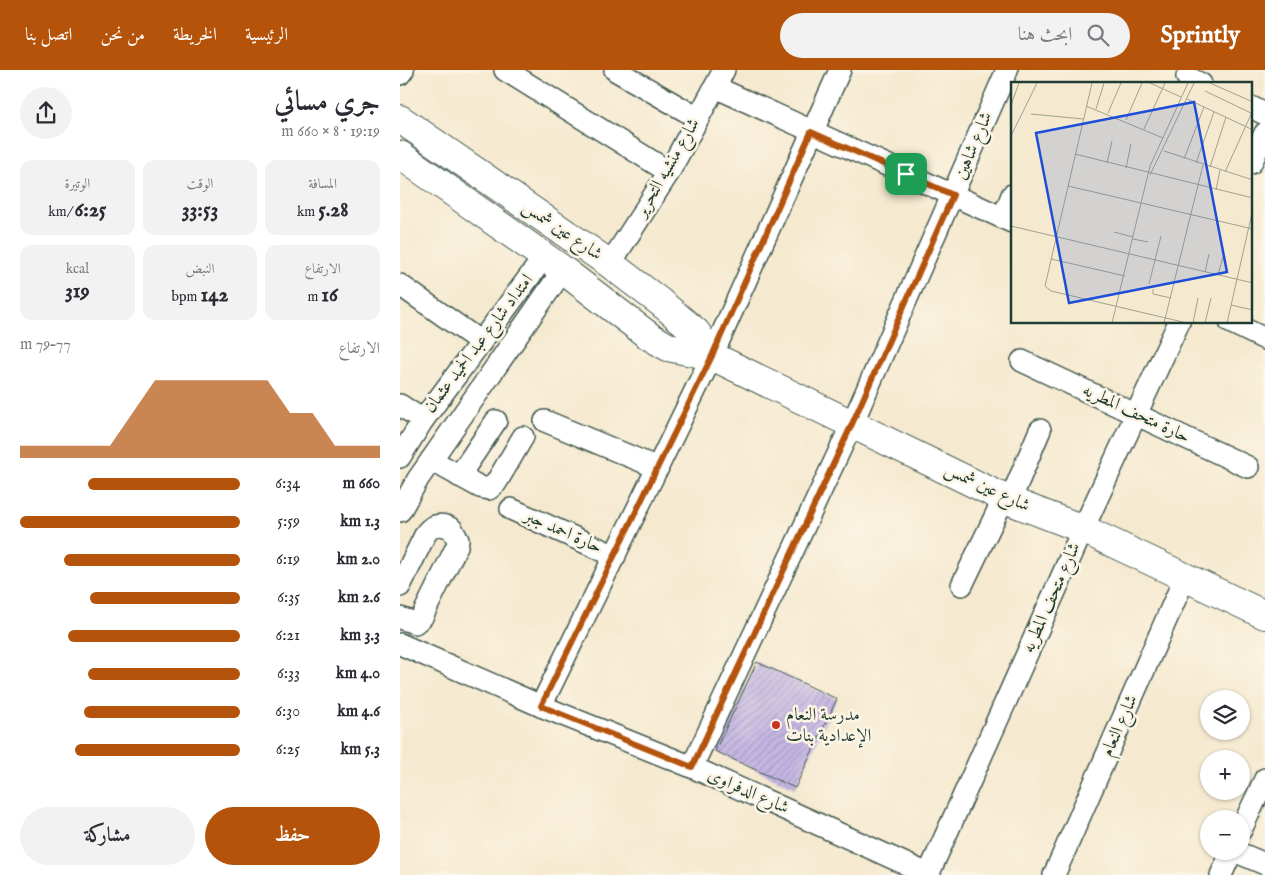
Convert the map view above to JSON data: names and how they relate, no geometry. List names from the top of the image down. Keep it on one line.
{"streets":{"main road":["شارع عين شمس"],"street":["شارع شاهين","شارع منشيه التحرير","امتداد شارع عبد الحميد عثمان","حارة متحف المطريه","حارة احمد جبر","شارع متحف المطريه","شارع النعام","شارع الدفراوى"]},"crossings":[["شارع شاهين","شارع عين شمس"],["شارع شاهين","شارع الدفراوى"],["شارع منشيه التحرير","شارع عين شمس"],["شارع عين شمس","امتداد شارع عبد الحميد عثمان"],["شارع عين شمس","شارع متحف المطريه"],["شارع عين شمس","شارع النعام"],["حارة متحف المطريه","شارع متحف المطريه"],["شارع متحف المطريه","شارع الدفراوى"]],"places":["مدرسة النعام الإعدادية بنات"],"page":{"header":"Sprintly","search":"ابحث هنا","nav":["الرئيسية","الخريطة","من نحن","اتصل بنا"],"heading":["جري مسائي","19:19 · 8 × 660 m"],"stats":[["المسافة","5.28 km"],["الوقت","33:53"],["الوتيرة","6:25 /km"],["الارتفاع","16 m"],["النبض","142 bpm"],["kcal","319"]],"chart":["الارتفاع","77–79 m"],"list":[{"name":"660 m","note":"6:34"},{"name":"1.3 km","note":"5:59"},{"name":"2.0 km","note":"6:19"},{"name":"2.6 km","note":"6:35"},{"name":"3.3 km","note":"6:21"},{"name":"4.0 km","note":"6:33"},{"name":"4.6 km","note":"6:30"},{"name":"5.3 km","note":"6:25"}],"map_buttons":["+","−"],"buttons":["حفظ","مشاركة"]}}
